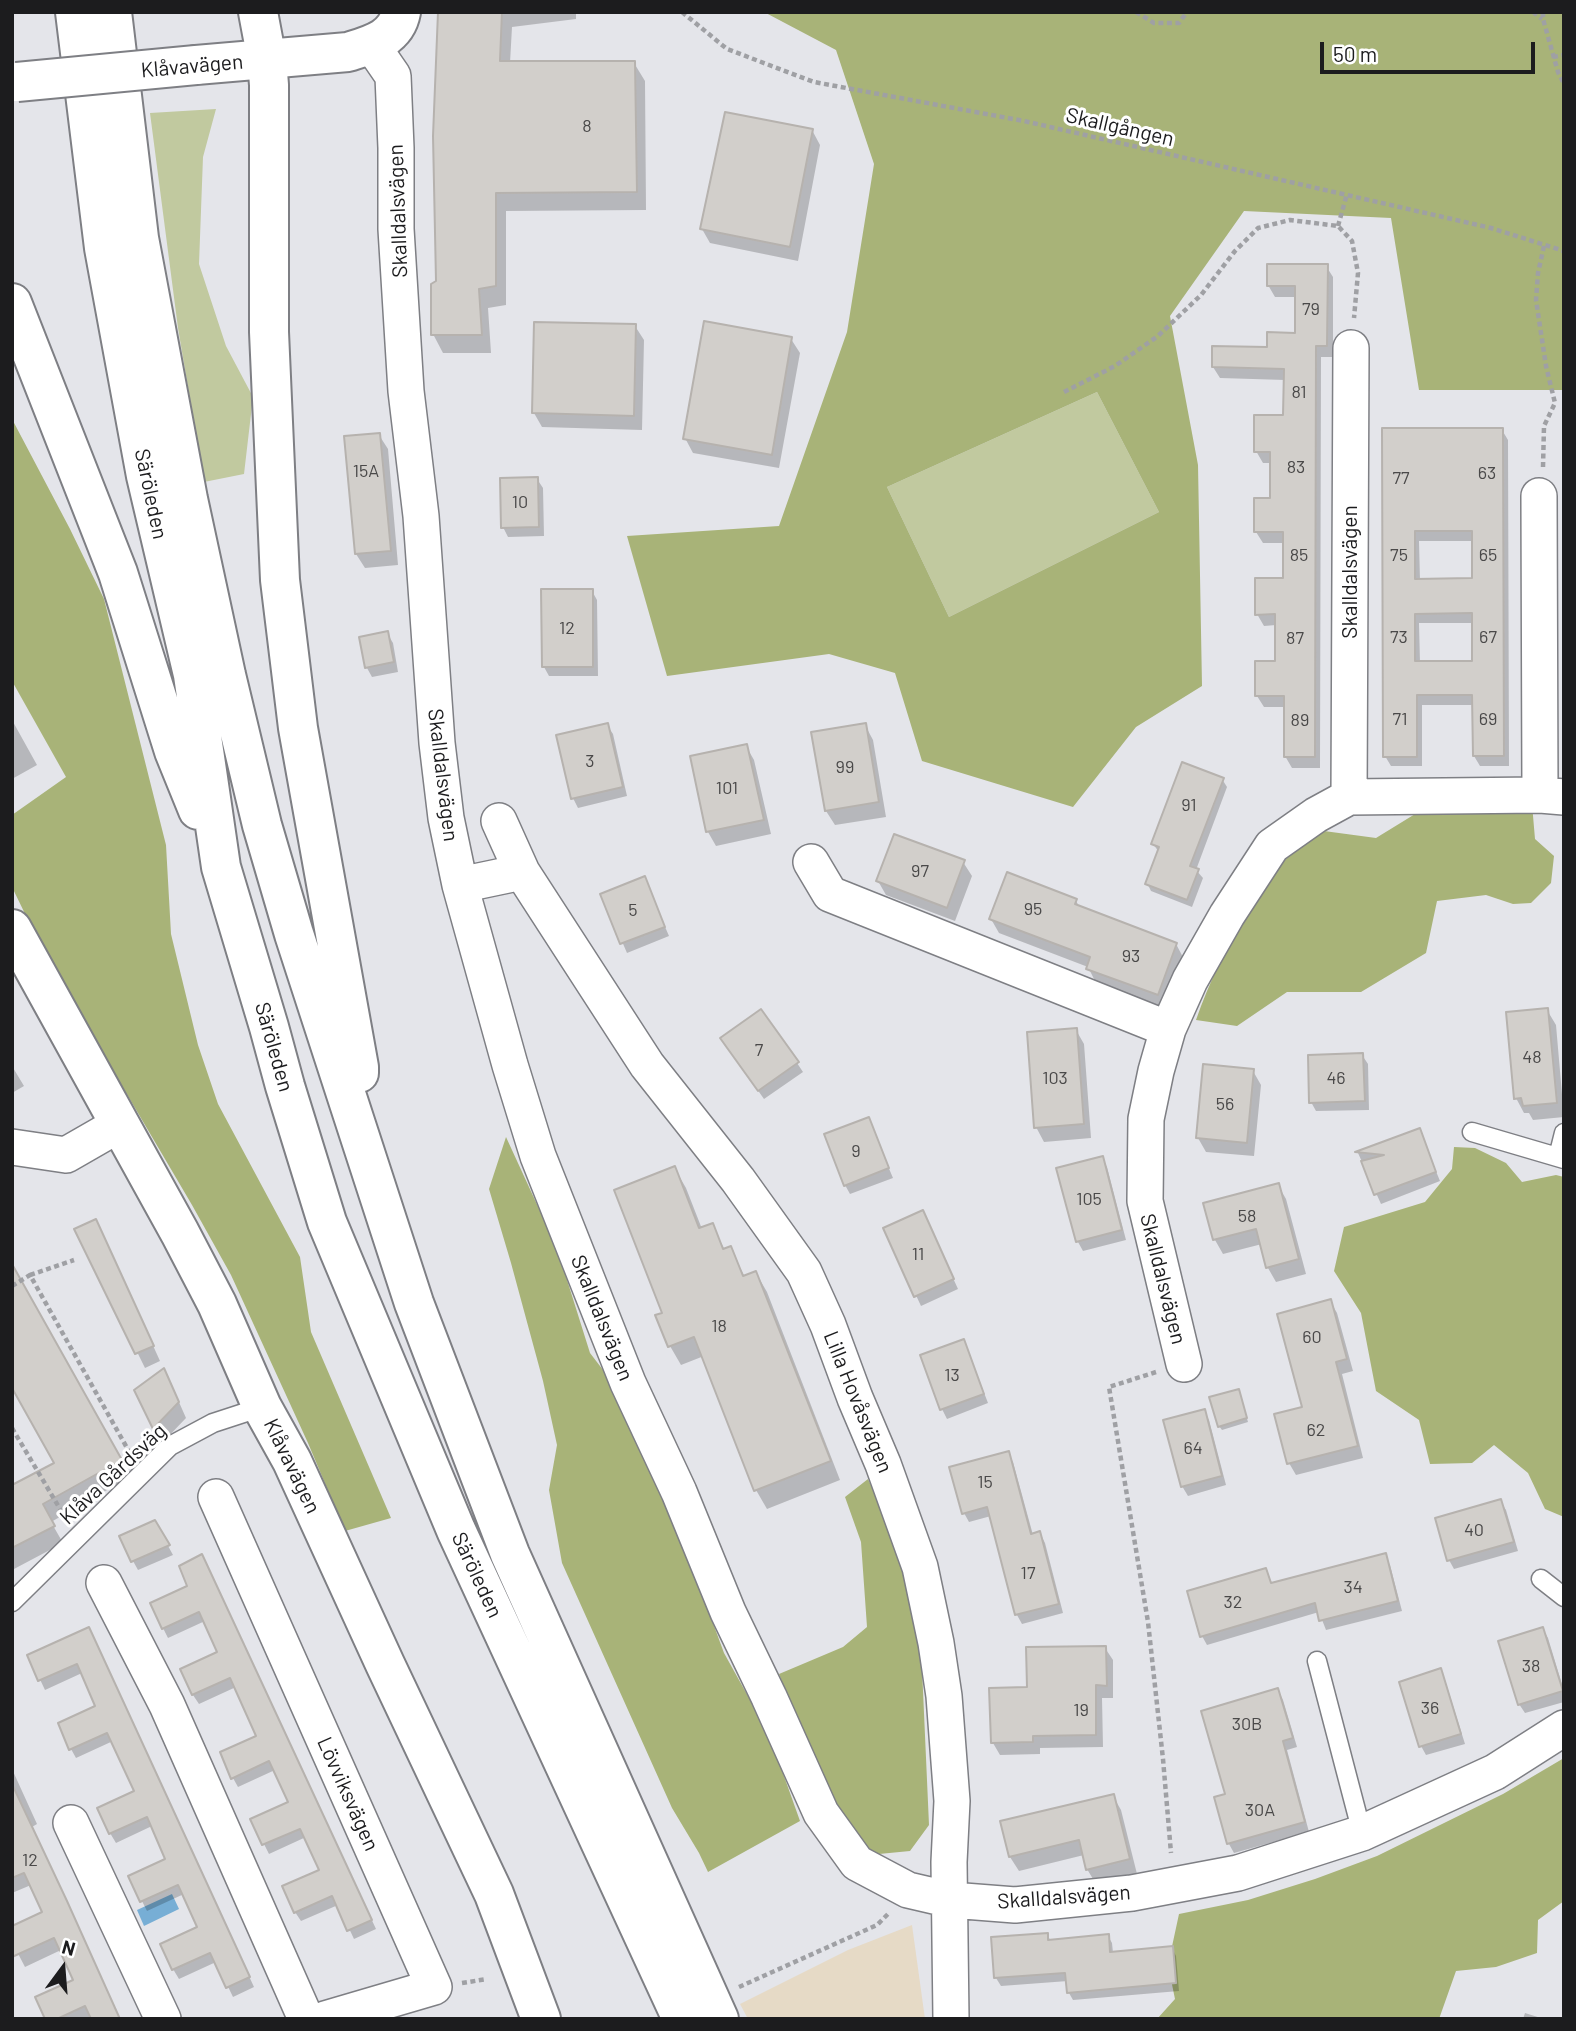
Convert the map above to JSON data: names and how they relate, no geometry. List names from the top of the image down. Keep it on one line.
{"streets":{"main road":["Klåvavägen","Säröleden"],"street":["Skalldalsvägen","Lilla Hovåsvägen","Lövviksvägen"],"lane":["Klåva Gårdsväg"],"path":["Skallgången"]},"crossings":[["Klåvavägen","Skalldalsvägen"],["Klåvavägen","Klåva Gårdsväg"],["Skalldalsvägen","Lilla Hovåsvägen"]],"house_numbers":["8","79","81","83","15A","63","77","10","85","75","65","12","73","67","87","71","69","89","3","99","101","91","97","95","5","93","7","48","103","46","56","9","105","58","11","18","60","13","62","64","15","40","17","34","32","38","36","19","30B","30A","12"],"scale_bar":"50 m","north":"top"}
